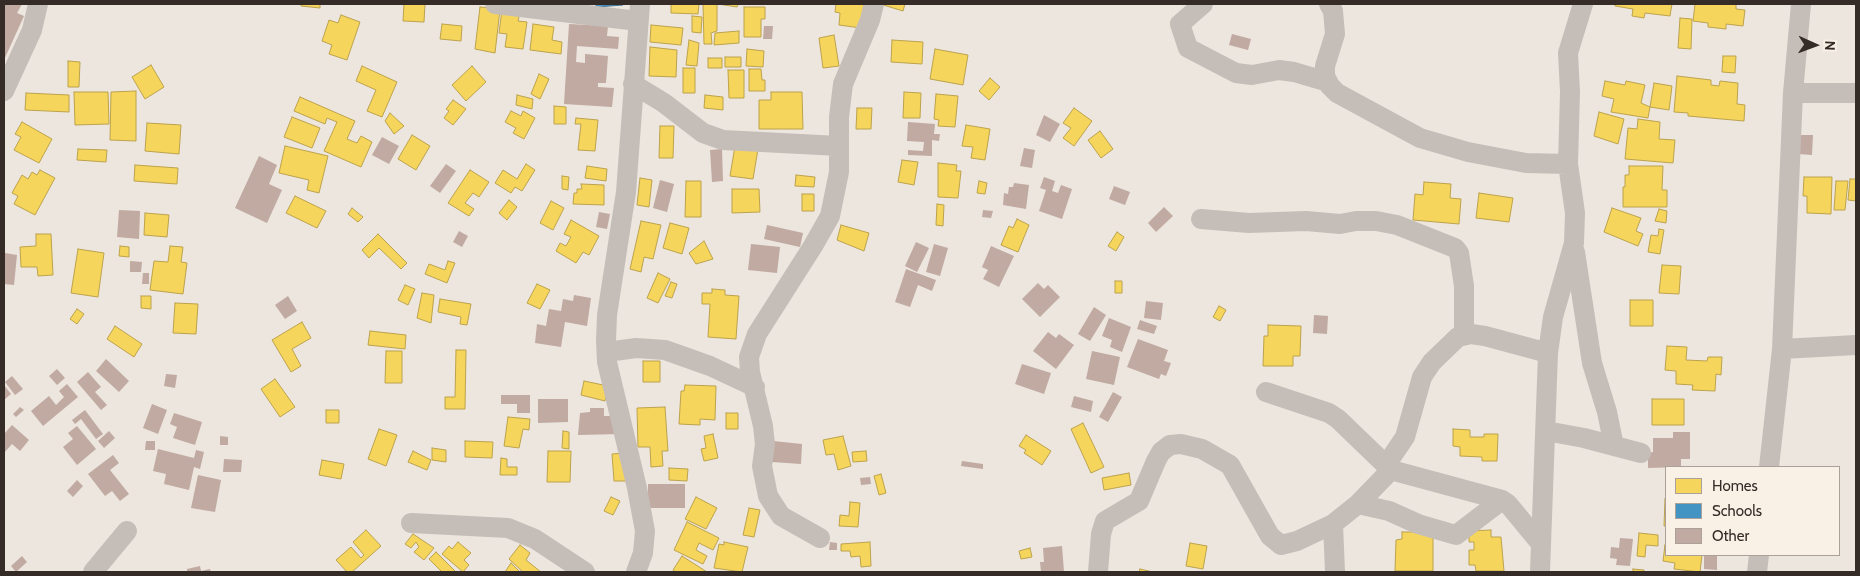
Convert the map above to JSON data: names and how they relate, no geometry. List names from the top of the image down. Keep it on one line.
{"legend":["Homes","Schools","Other"],"north":"right"}
